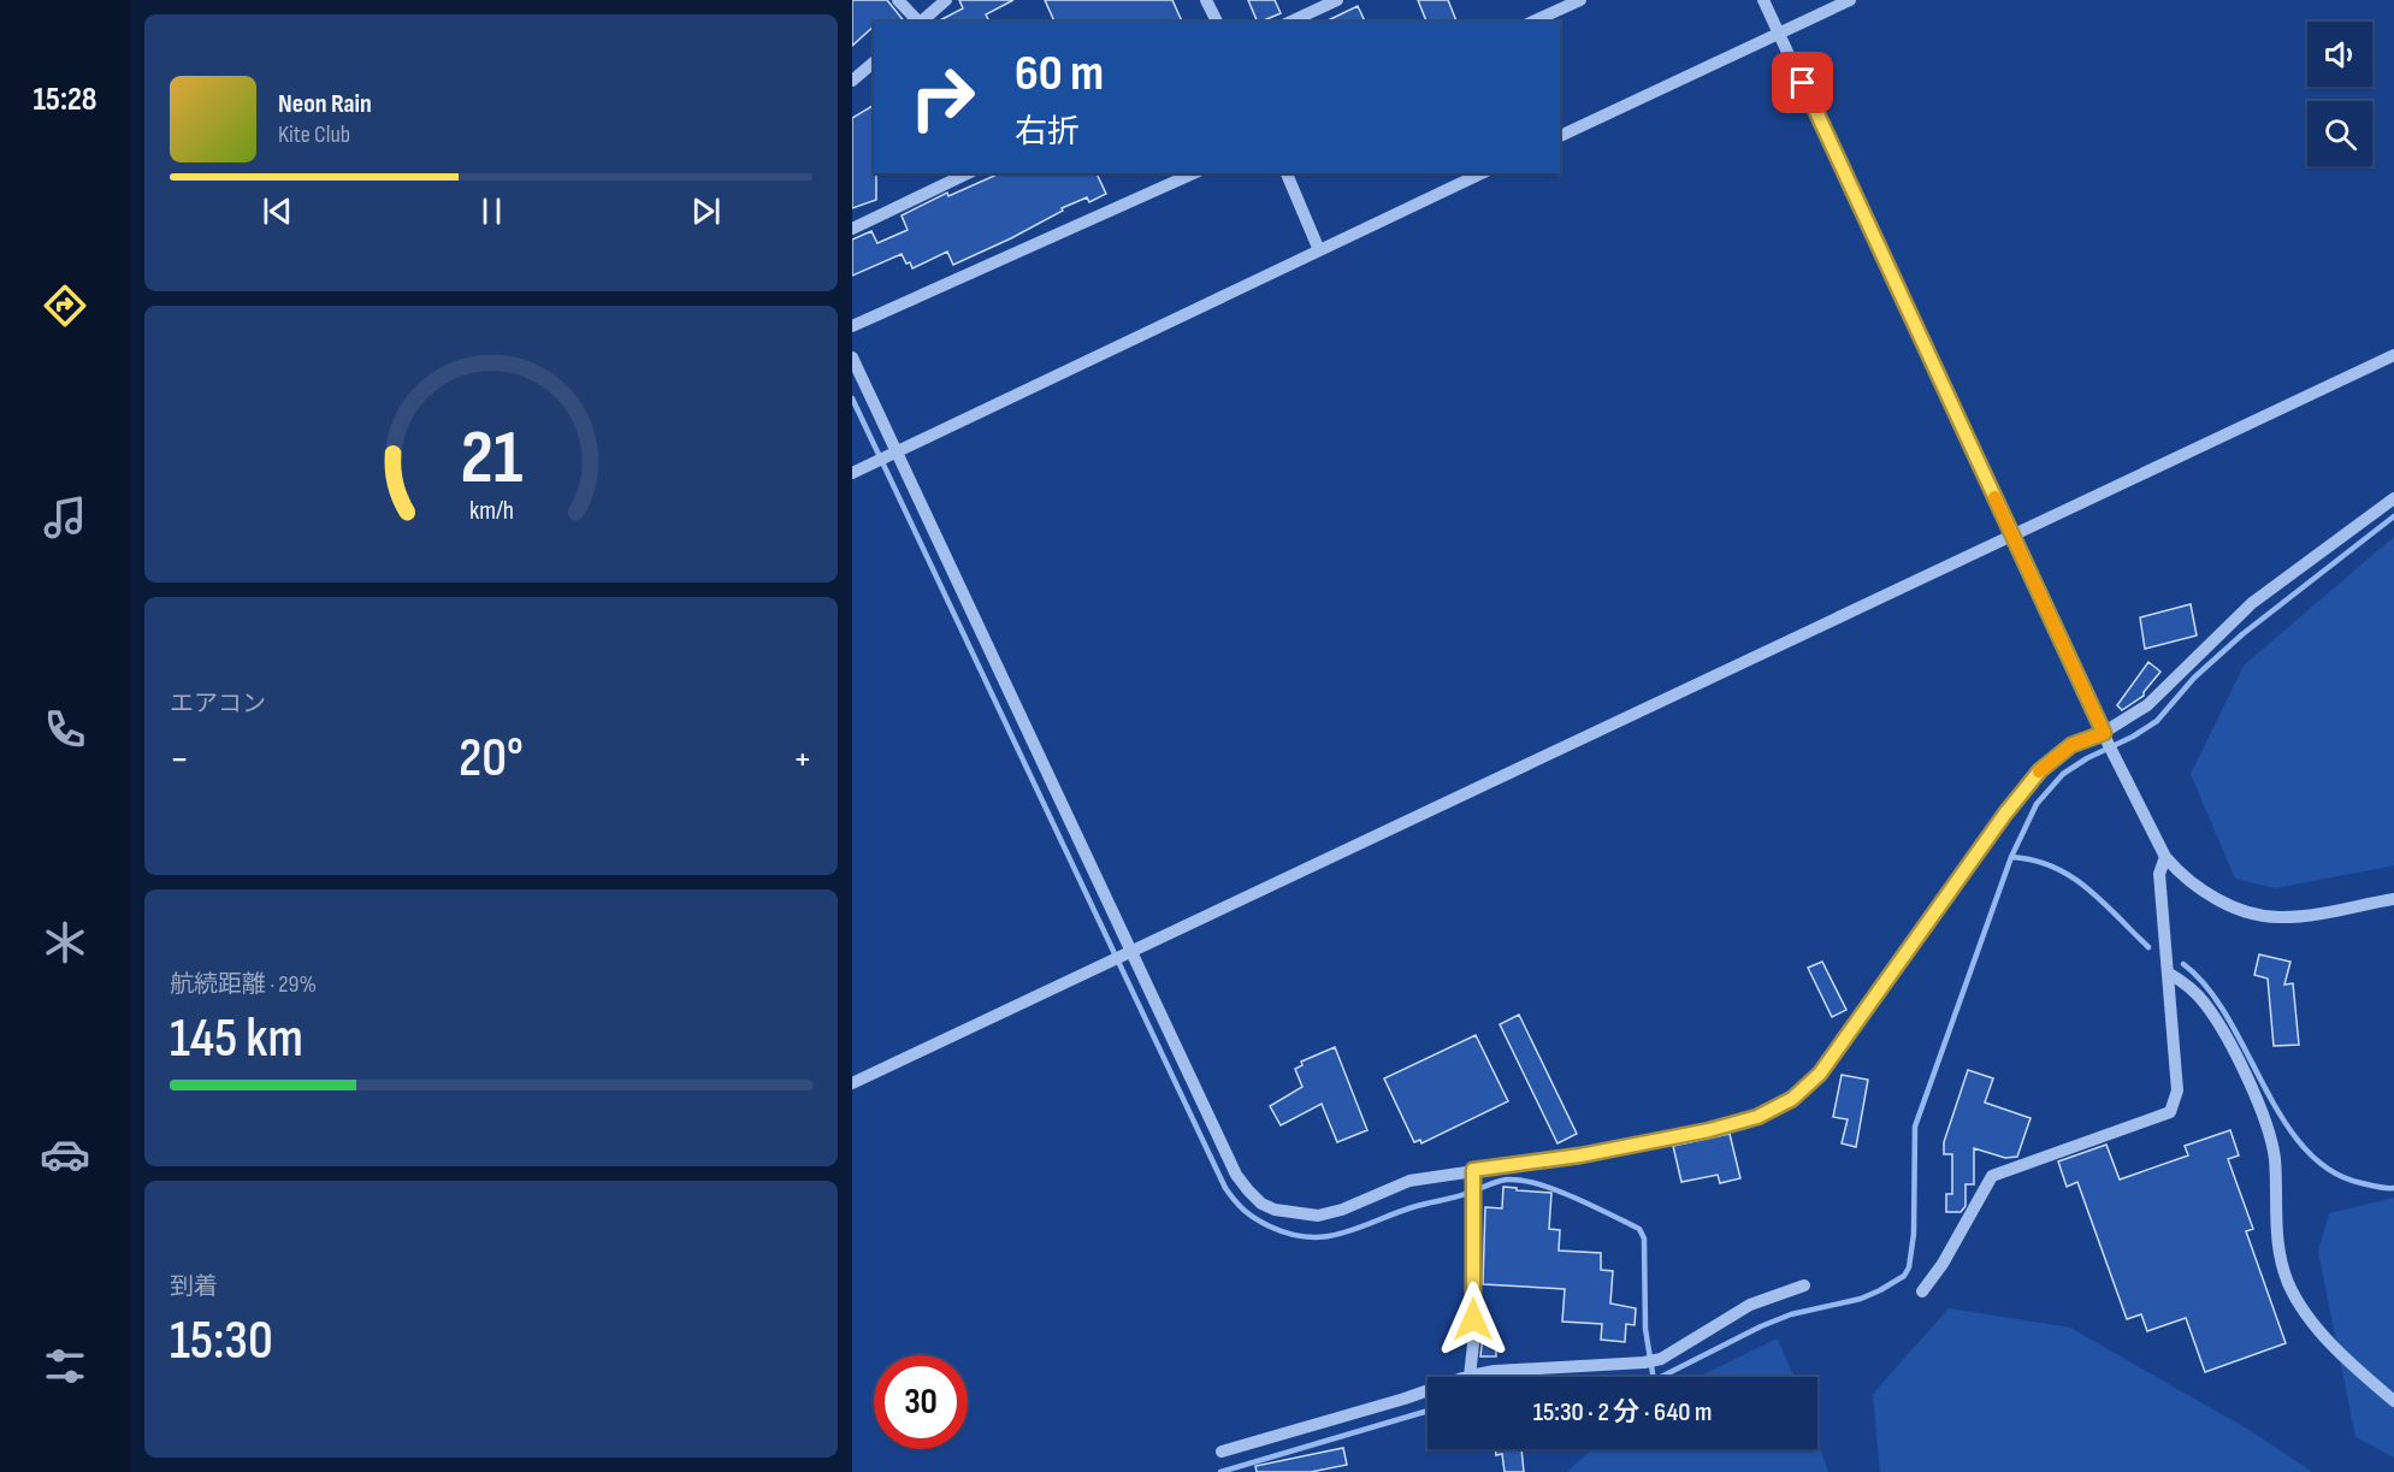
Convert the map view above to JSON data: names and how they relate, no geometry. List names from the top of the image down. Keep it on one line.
{"page":{"tabs":"15:28","turn":["60 m","右折"],"song":["Neon Rain","Kite Club"],"tile":["エアコン",["航続距離 · 29%","145 km"],["到着","15:30"]],"heat":["−","20°","+"],"limit":"30","trip":"15:30 · 2 分 · 640 m","gauge":["21","km/h"]}}
